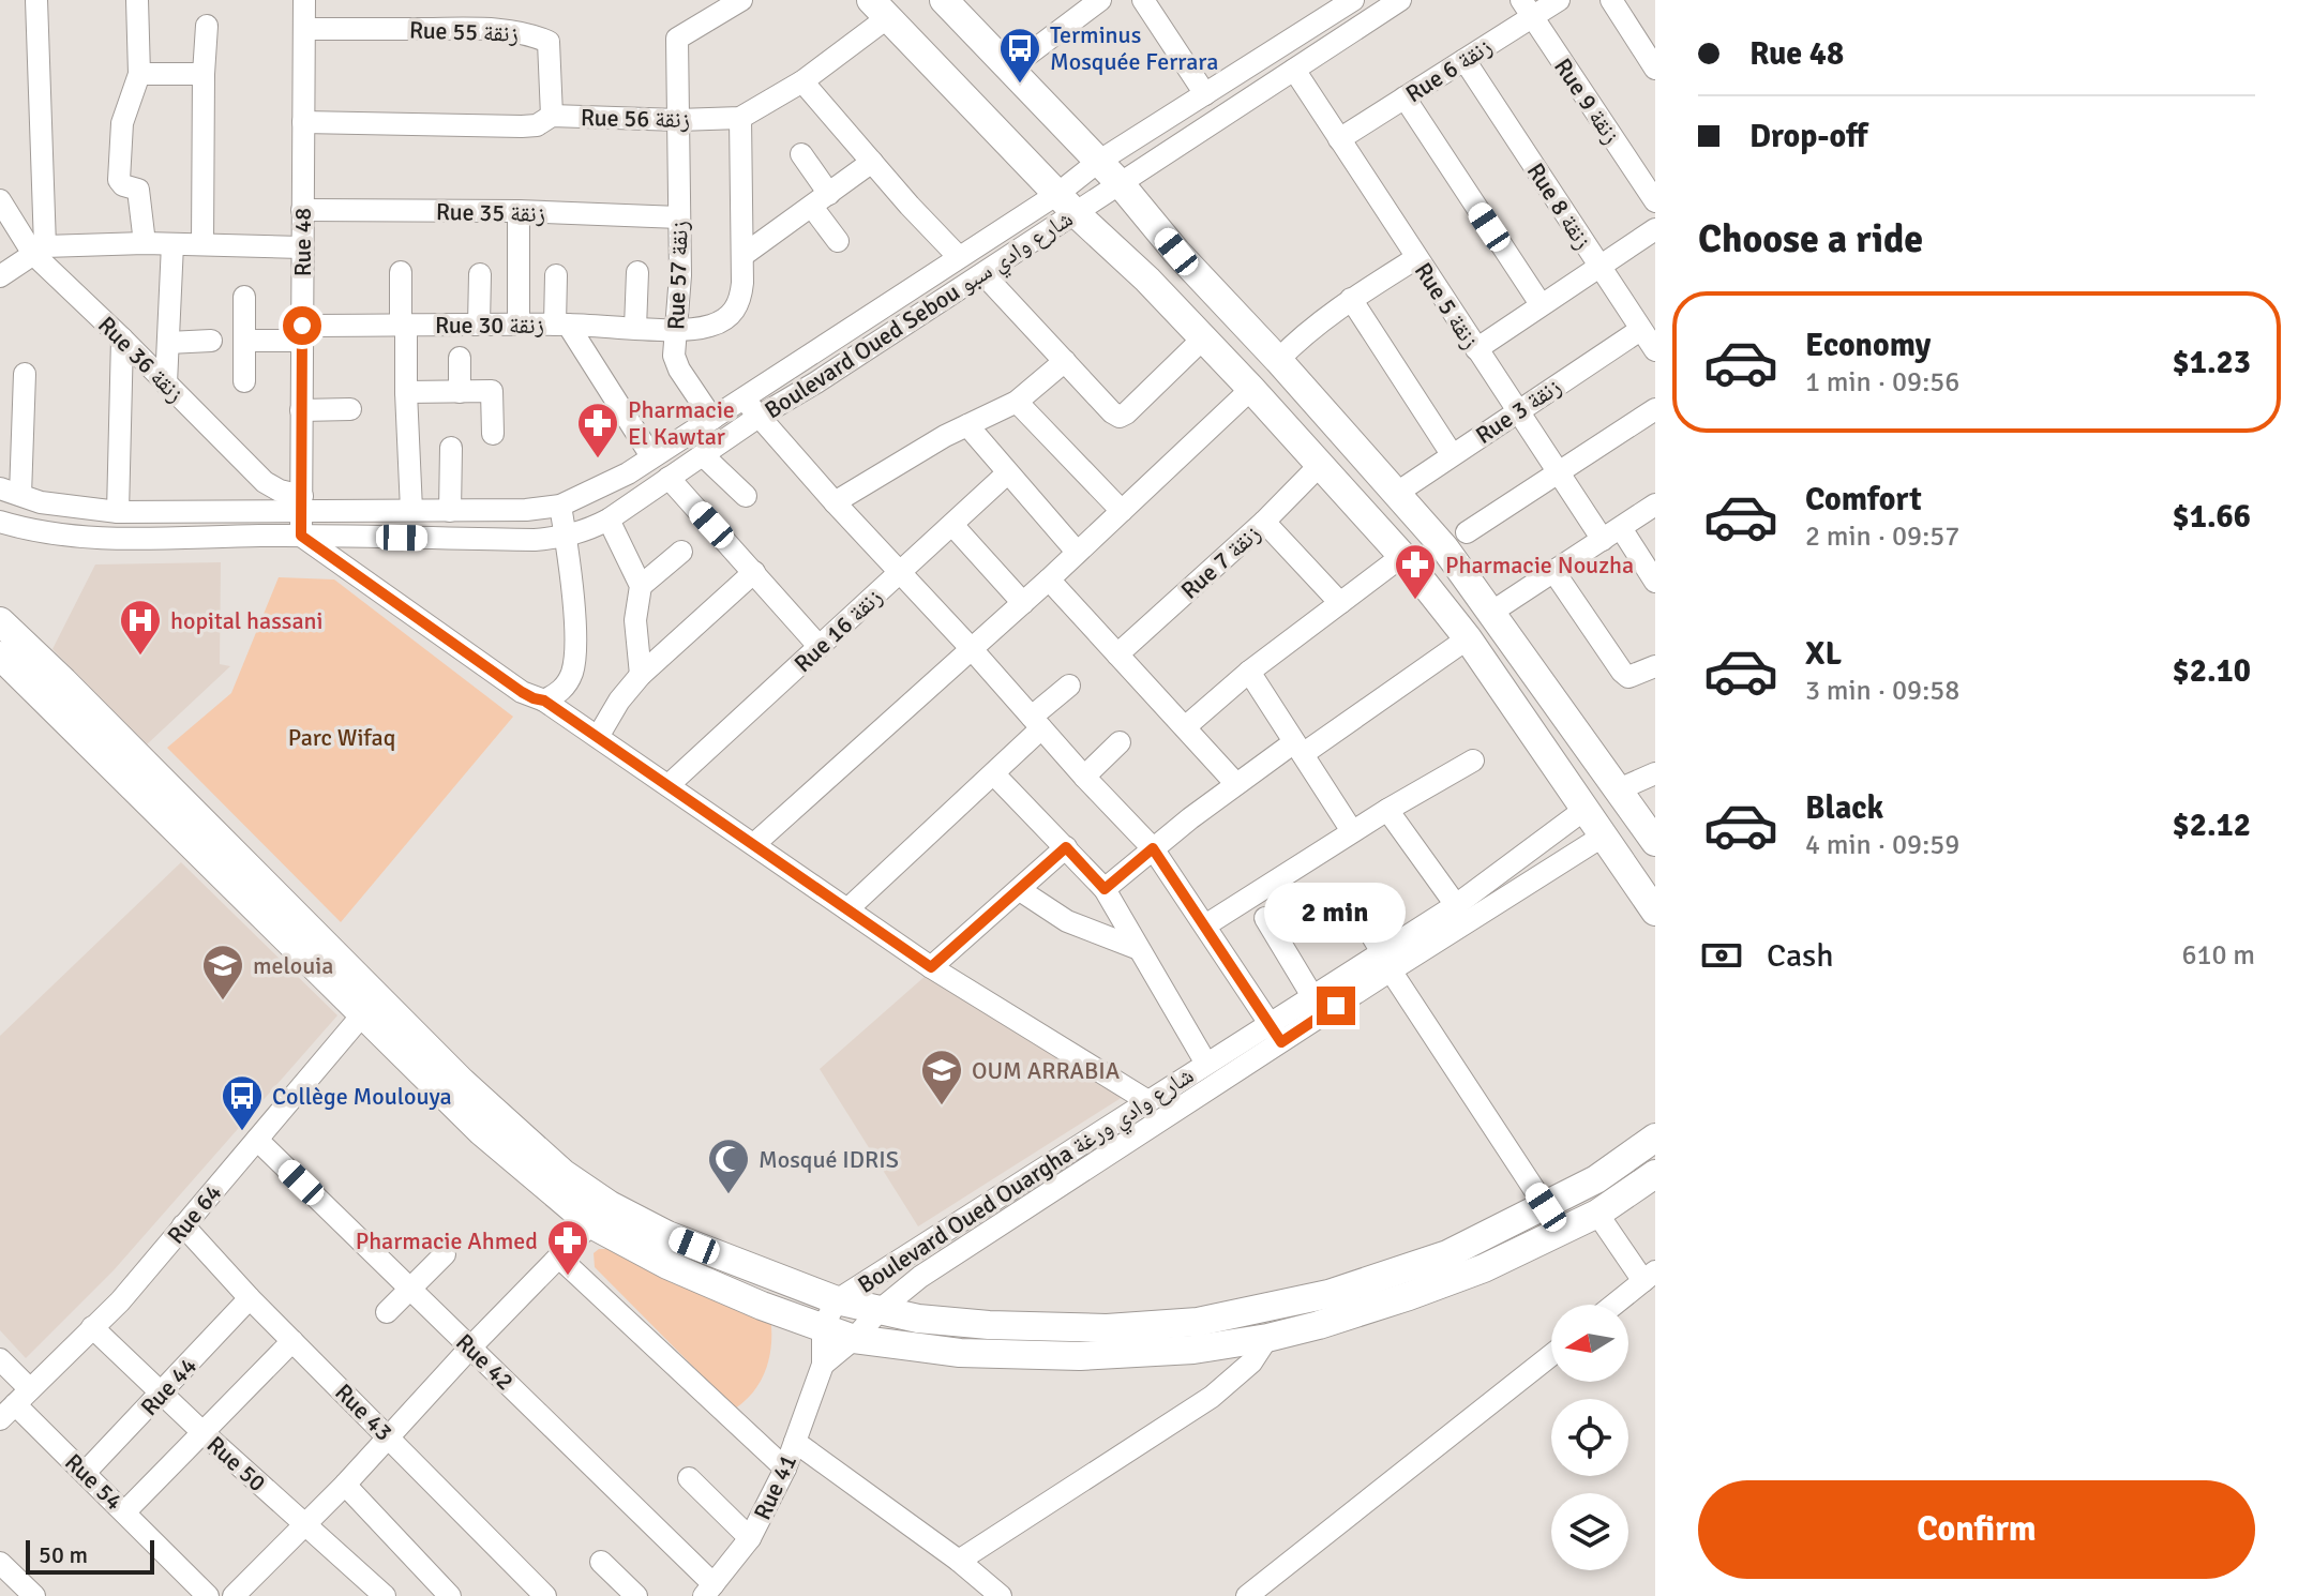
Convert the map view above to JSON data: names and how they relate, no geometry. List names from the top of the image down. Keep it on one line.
{"streets":{"street":["Rue 55 زنقة","Rue 6 زنقة","Rue 9 زنقة","Rue 56 زنقة","Rue 8 زنقة","Rue 35 زنقة","Rue 48","Rue 57 زنقة","Rue 5 زنقة","Boulevard Oued Sebou شارع وادي سبو","Rue 30 زنقة","Rue 36 زنقة","Rue 3 زنقة","Rue 7 زنقة","Rue 16 زنقة","Boulevard Oued Ouargha شارع وادي ورغة","Rue 64","Rue 42","Rue 44","Rue 43","Rue 50","Rue 54","Rue 41"]},"crossings":[["Rue 55 زنقة","Rue 56 زنقة"],["Rue 55 زنقة","Rue 48"],["Rue 6 زنقة","Rue 9 زنقة"],["Rue 6 زنقة","Rue 8 زنقة"],["Rue 6 زنقة","Rue 5 زنقة"],["Rue 56 زنقة","Rue 48"],["Rue 56 زنقة","Rue 57 زنقة"],["Rue 8 زنقة","Rue 3 زنقة"],["Rue 35 زنقة","Rue 48"],["Rue 35 زنقة","Rue 57 زنقة"],["Rue 48","Boulevard Oued Sebou شارع وادي سبو"],["Rue 48","Rue 30 زنقة"],["Rue 48","Rue 36 زنقة"],["Rue 57 زنقة","Boulevard Oued Sebou شارع وادي سبو"],["Rue 57 زنقة","Rue 30 زنقة"],["Rue 5 زنقة","Boulevard Oued Sebou شارع وادي سبو"],["Rue 5 زنقة","Rue 3 زنقة"],["Boulevard Oued Sebou شارع وادي سبو","Rue 36 زنقة"],["Boulevard Oued Ouargha شارع وادي ورغة","Rue 41"],["Rue 64","Rue 42"],["Rue 64","Rue 43"],["Rue 64","Rue 50"],["Rue 64","Rue 54"],["Rue 42","Rue 41"],["Rue 44","Rue 43"],["Rue 44","Rue 50"],["Rue 44","Rue 54"]],"parks":["Parc Wifaq"],"places":{"bus stop":["Terminus Mosquée Ferrara","Collège Moulouya"],"pharmacy":["Pharmacie El Kawtar","Pharmacie Nouzha","Pharmacie Ahmed"],"hospital":["hopital hassani"],"school or university":["melouia","OUM ARRABIA"],"mosque":["Mosqué IDRIS"]},"scale_bar":"50 m","north":"left","page":{"banner":["Rue 48","Drop-off"],"heading":"Choose a ride","list":[{"name":"Economy","note":"1 min · 09:56","value":"$1.23"},{"name":"Comfort","note":"2 min · 09:57","value":"$1.66"},{"name":"XL","note":"3 min · 09:58","value":"$2.10"},{"name":"Black","note":"4 min · 09:59","value":"$2.12"}],"bubble":"2 min","pay":["Cash","610 m"],"buttons":"Confirm","scale":"50 m"}}
